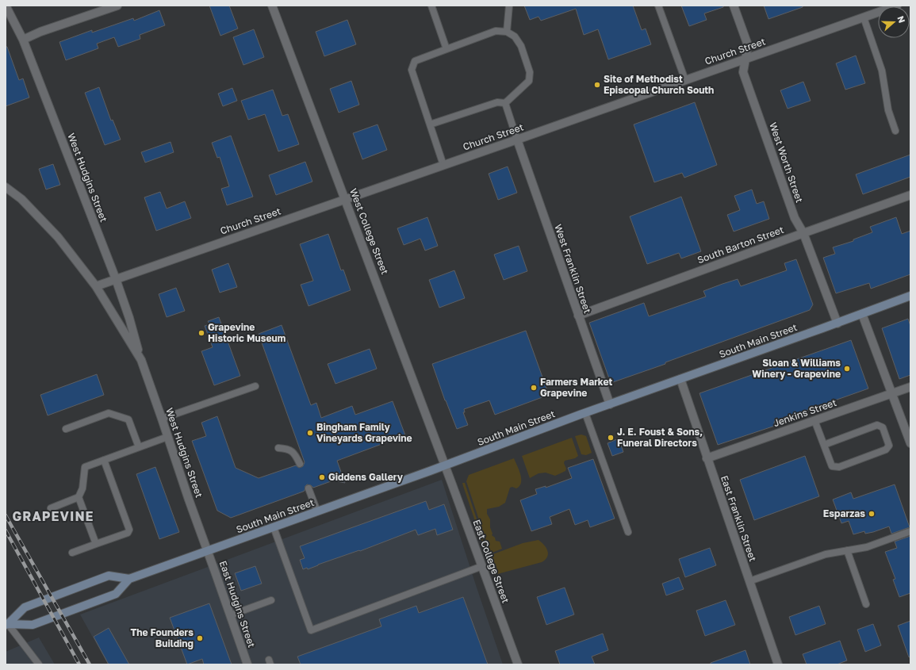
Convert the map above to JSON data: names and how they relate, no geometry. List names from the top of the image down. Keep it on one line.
{"streets":{"main road":["South Main Street"],"street":["Church Street","West Worth Street","West Hudgins Street","West College Street","South Barton Street","West Franklin Street","Jenkins Street","East Franklin Street","East College Street","East Hudgins Street"]},"crossings":[["Church Street","West Worth Street"],["Church Street","West Hudgins Street"],["Church Street","West College Street"],["Church Street","West Franklin Street"],["West Worth Street","South Barton Street"],["West Worth Street","South Main Street"],["West Hudgins Street","South Main Street"],["West Hudgins Street","East Hudgins Street"],["West College Street","South Main Street"],["West College Street","East College Street"],["South Barton Street","West Franklin Street"],["West Franklin Street","South Main Street"],["South Main Street","East Franklin Street"],["South Main Street","East College Street"],["South Main Street","East Hudgins Street"],["Jenkins Street","East Franklin Street"]],"districts":["GRAPEVINE"],"places":["Site of Methodist Episcopal Church South","Grapevine Historic Museum","Sloan & Williams Winery - Grapevine","Farmers Market Grapevine","Bingham Family Vineyards Grapevine","J. E. Foust & Sons, Funeral Directors","Giddens Gallery","Esparzas","The Founders Building"],"north":"right"}
